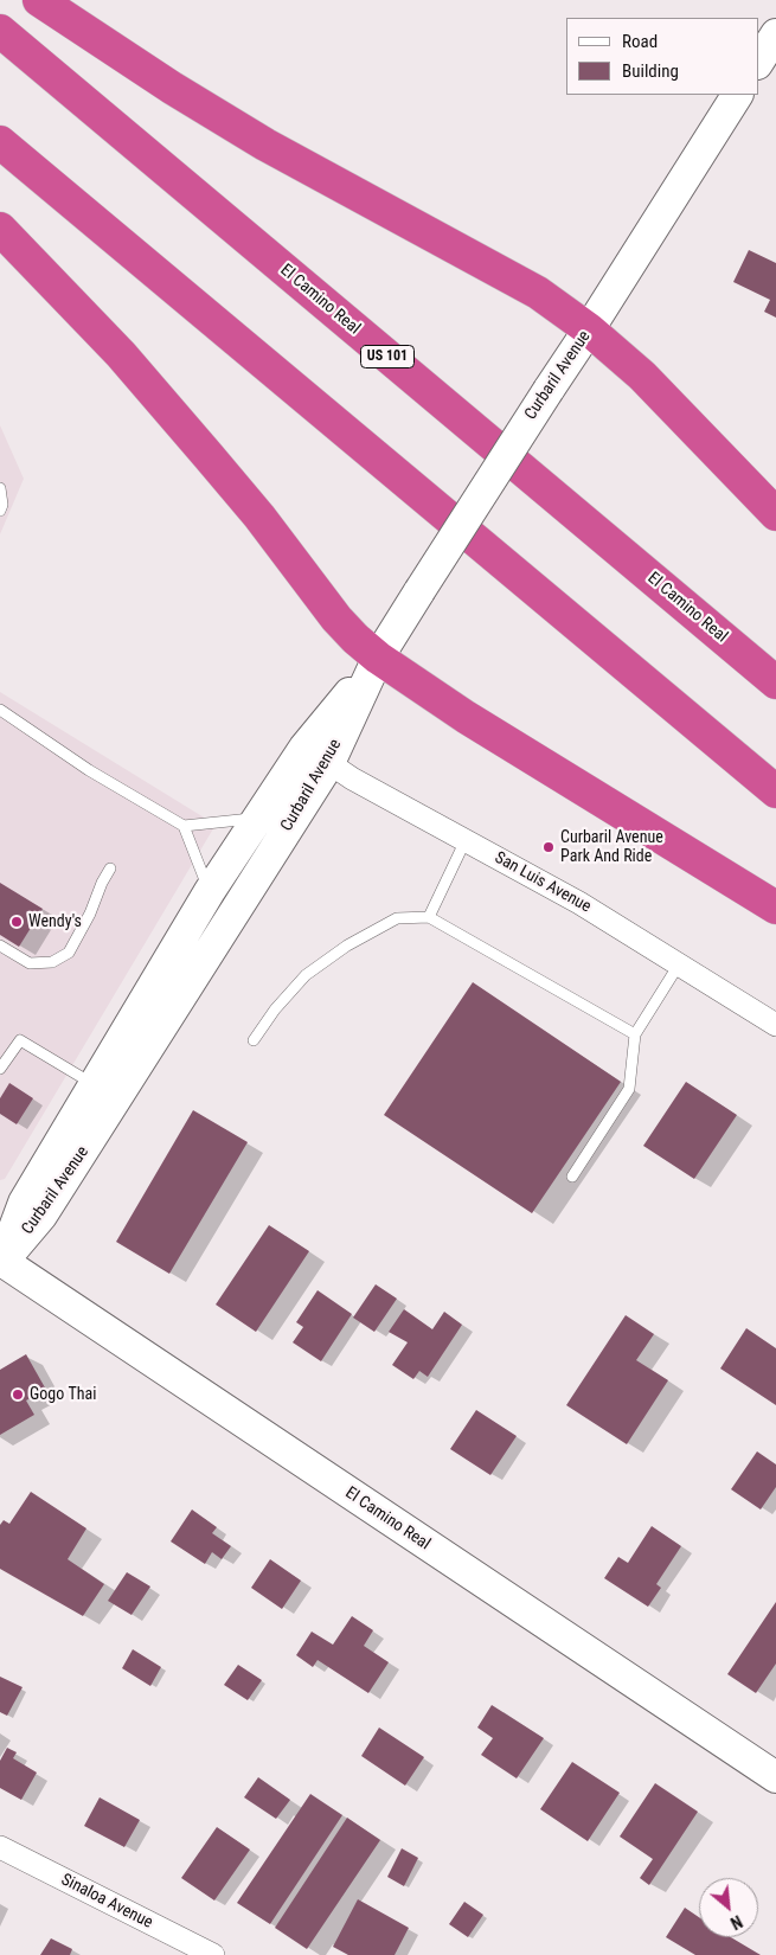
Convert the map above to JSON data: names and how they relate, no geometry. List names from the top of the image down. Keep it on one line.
{"streets":{"highway":["El Camino Real","US 101"],"main road":["Curbaril Avenue"],"street":["San Luis Avenue","Sinaloa Avenue"]},"crossings":[["El Camino Real","Curbaril Avenue"],["Curbaril Avenue","San Luis Avenue"]],"places":["Curbaril Avenue Park And Ride","Wendy's","Gogo Thai"],"legend":["Road","Building"],"north":"bottom right"}
